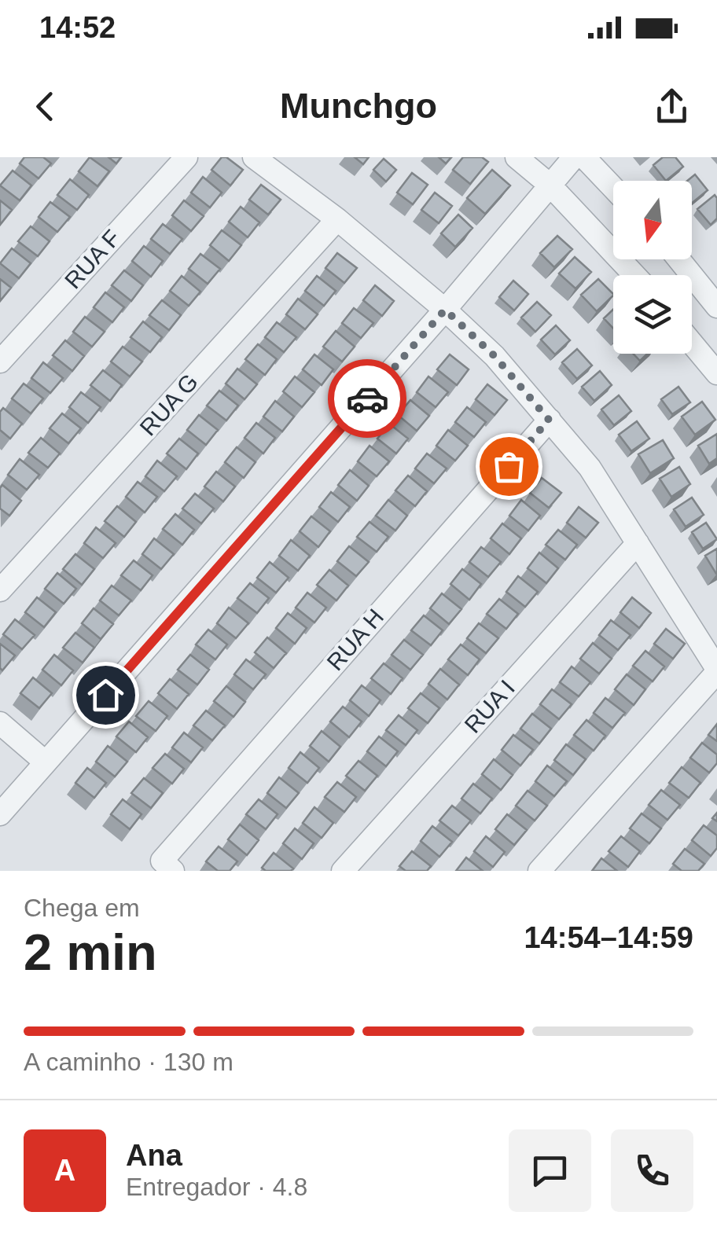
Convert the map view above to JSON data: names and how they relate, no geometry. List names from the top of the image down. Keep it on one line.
{"streets":{"street":["RUA F","RUA G","RUA H","RUA I"]},"north":"bottom","page":{"status":"14:52","header":"Munchgo","heading":["2 min","Chega em","14:54–14:59"],"panel":["Ana","Entregador · 4.8"],"bar":"A caminho · 130 m","round":"A"}}
